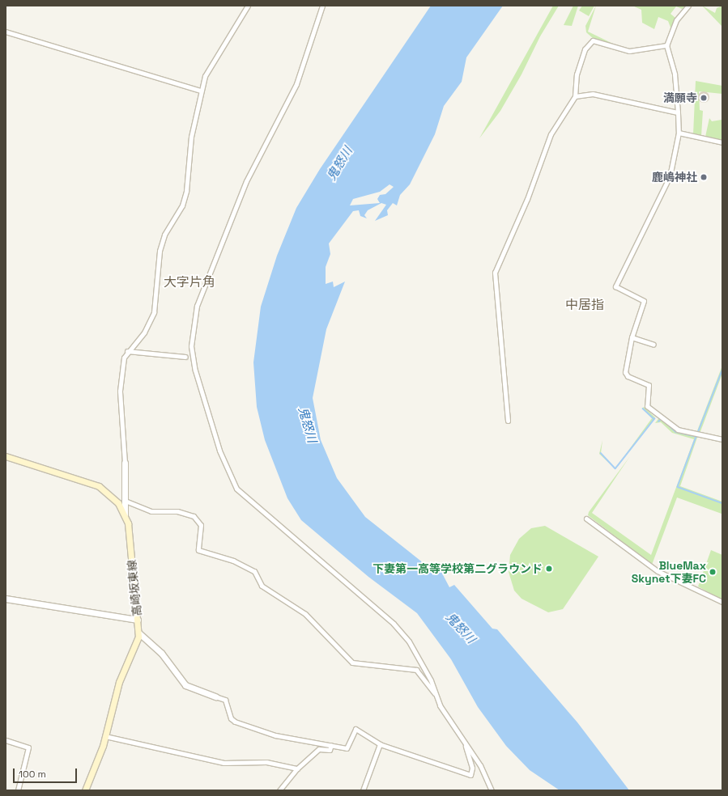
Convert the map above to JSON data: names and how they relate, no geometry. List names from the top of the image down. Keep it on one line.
{"streets":{"main road":["高崎坂東線"]},"districts":["大字片角","中居指"],"water":["鬼怒川"],"places":["満願寺","鹿嶋神社","下妻第一高等学校第二グラウンド","BlueMax Skynet下妻FC"],"scale_bar":"100 m"}
